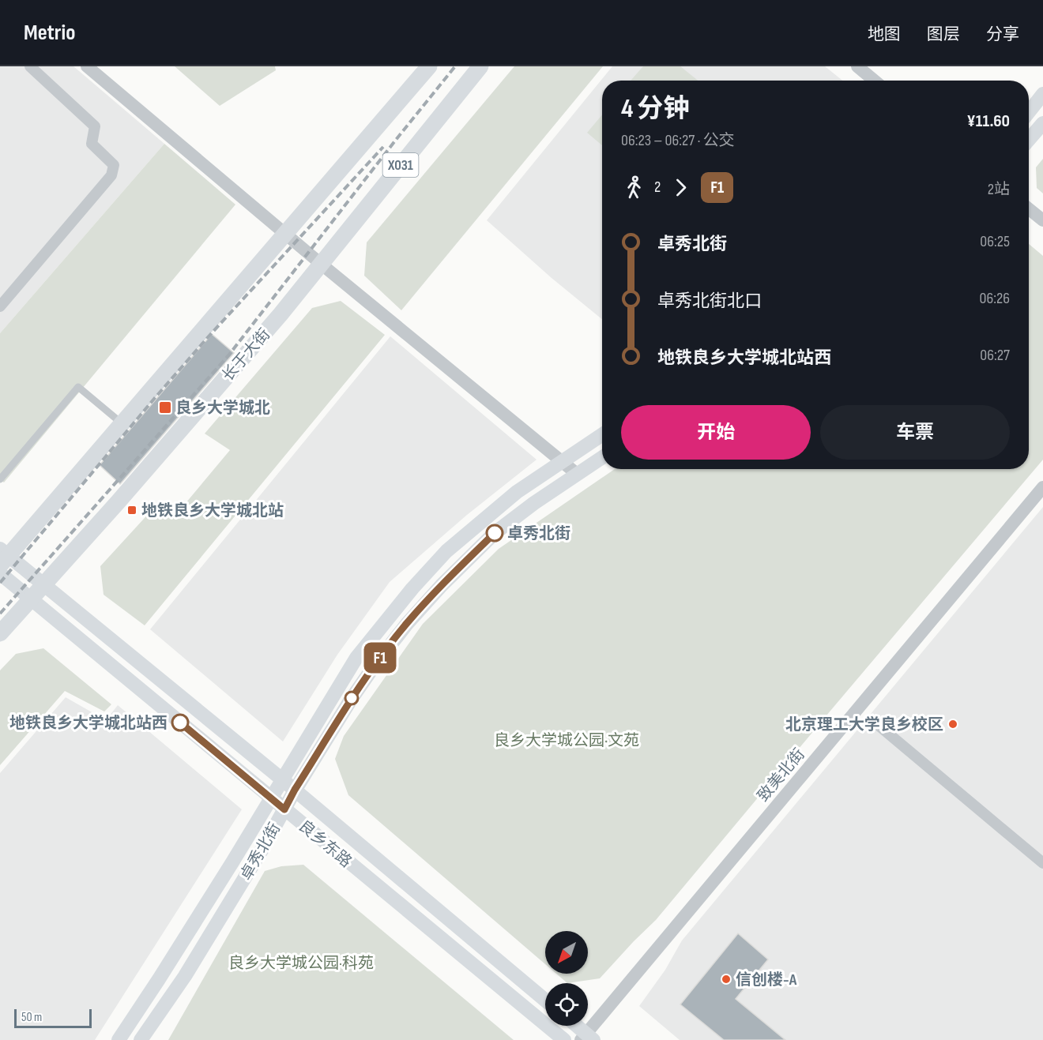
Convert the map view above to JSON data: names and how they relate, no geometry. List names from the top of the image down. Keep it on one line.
{"streets":{"main road":["X031","长于大街","良乡东路","卓秀北街"],"street":["致美北街"]},"crossings":[["X031","良乡东路"],["长于大街","良乡东路"],["良乡东路","卓秀北街"]],"parks":["良乡大学城公园·文苑","良乡大学城公园·科苑"],"places":{"transit":["良乡大学城北","地铁良乡大学城北站"],"other":["卓秀北街","地铁良乡大学城北站西","北京理工大学良乡校区","信创楼-A"]},"lines":["bus line F1"],"scale_bar":"50 m","north":"bottom left","page":{"header":"Metrio","nav":["地图","图层","分享"],"on_map":"F1","heading":["4 分钟","06:23 – 06:27 · 公交","¥11.60"],"legs":["2","F1","2站"],"list":[{"name":"卓秀北街","value":"06:25"},{"name":"卓秀北街北口","value":"06:26"},{"name":"地铁良乡大学城北站西","value":"06:27"}],"buttons":["开始","车票"],"scale":"50 m"}}
